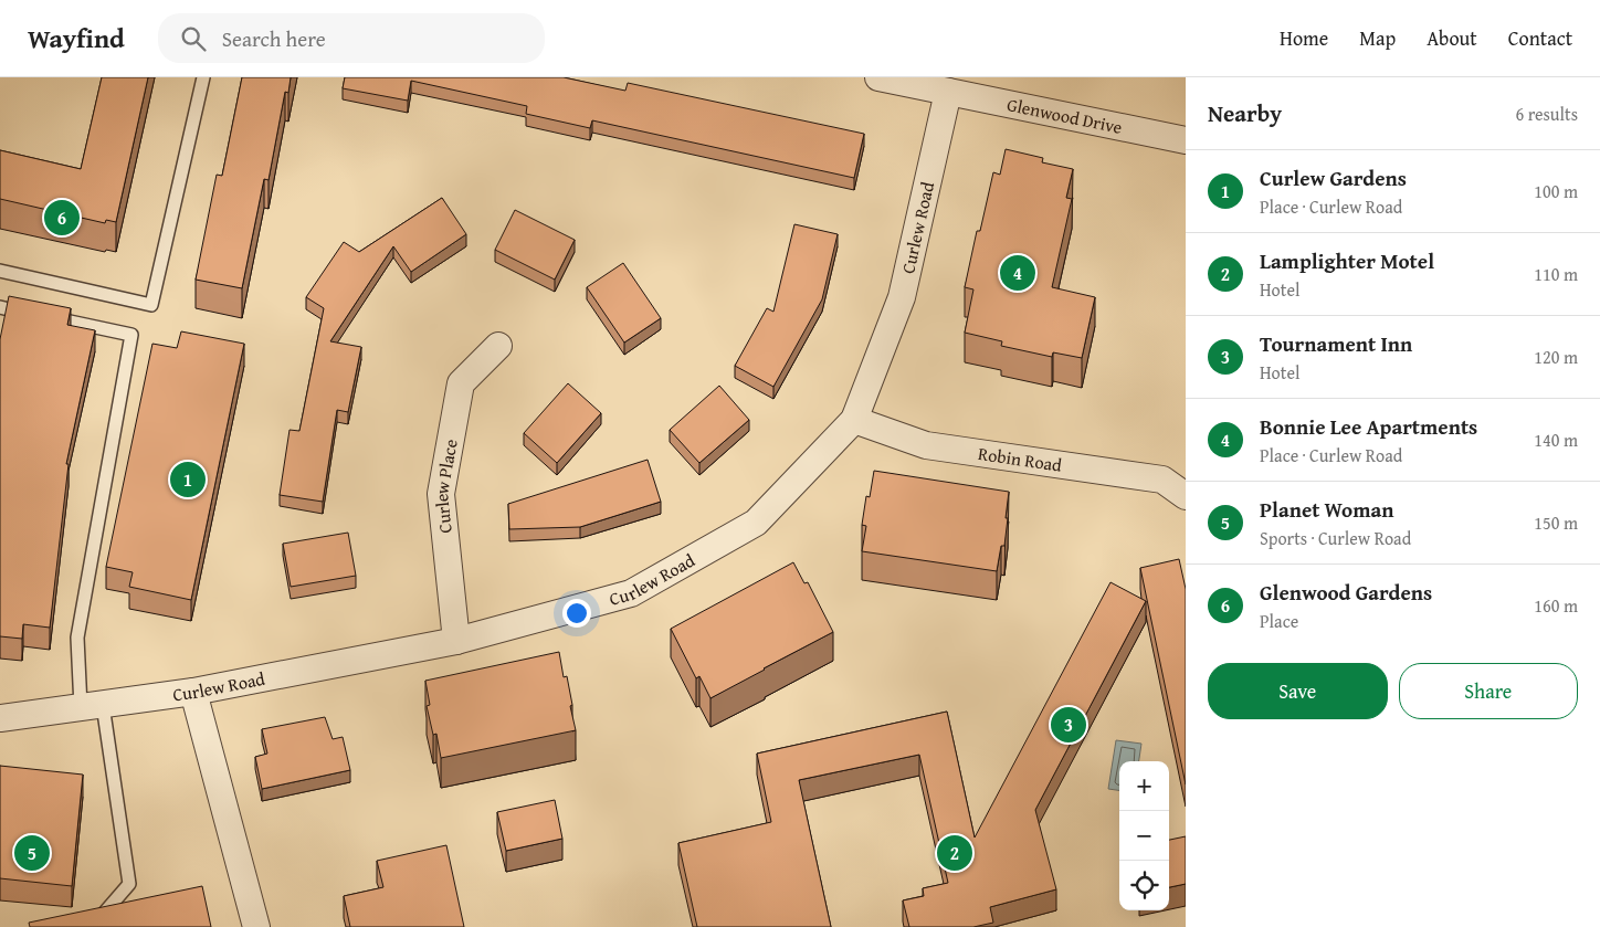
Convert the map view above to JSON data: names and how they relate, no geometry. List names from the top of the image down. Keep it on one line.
{"streets":{"street":["Glenwood Drive","Curlew Road","Robin Road","Curlew Place"]},"crossings":[["Glenwood Drive","Curlew Road"],["Curlew Road","Robin Road"],["Curlew Road","Curlew Place"]],"page":{"header":"Wayfind","search":"Search here","nav":["Home","Map","About","Contact"],"heading":["Nearby","6 results"],"list":[{"mark":"1","name":"Curlew Gardens","note":"Place · Curlew Road","value":"100 m"},{"mark":"2","name":"Lamplighter Motel","note":"Hotel","value":"110 m"},{"mark":"3","name":"Tournament Inn","note":"Hotel","value":"120 m"},{"mark":"4","name":"Bonnie Lee Apartments","note":"Place · Curlew Road","value":"140 m"},{"mark":"5","name":"Planet Woman","note":"Sports · Curlew Road","value":"150 m"},{"mark":"6","name":"Glenwood Gardens","note":"Place","value":"160 m"}],"pins":["6","4","1","3","2","5"],"buttons":["Save","Share"],"map_buttons":["+","−"]}}
